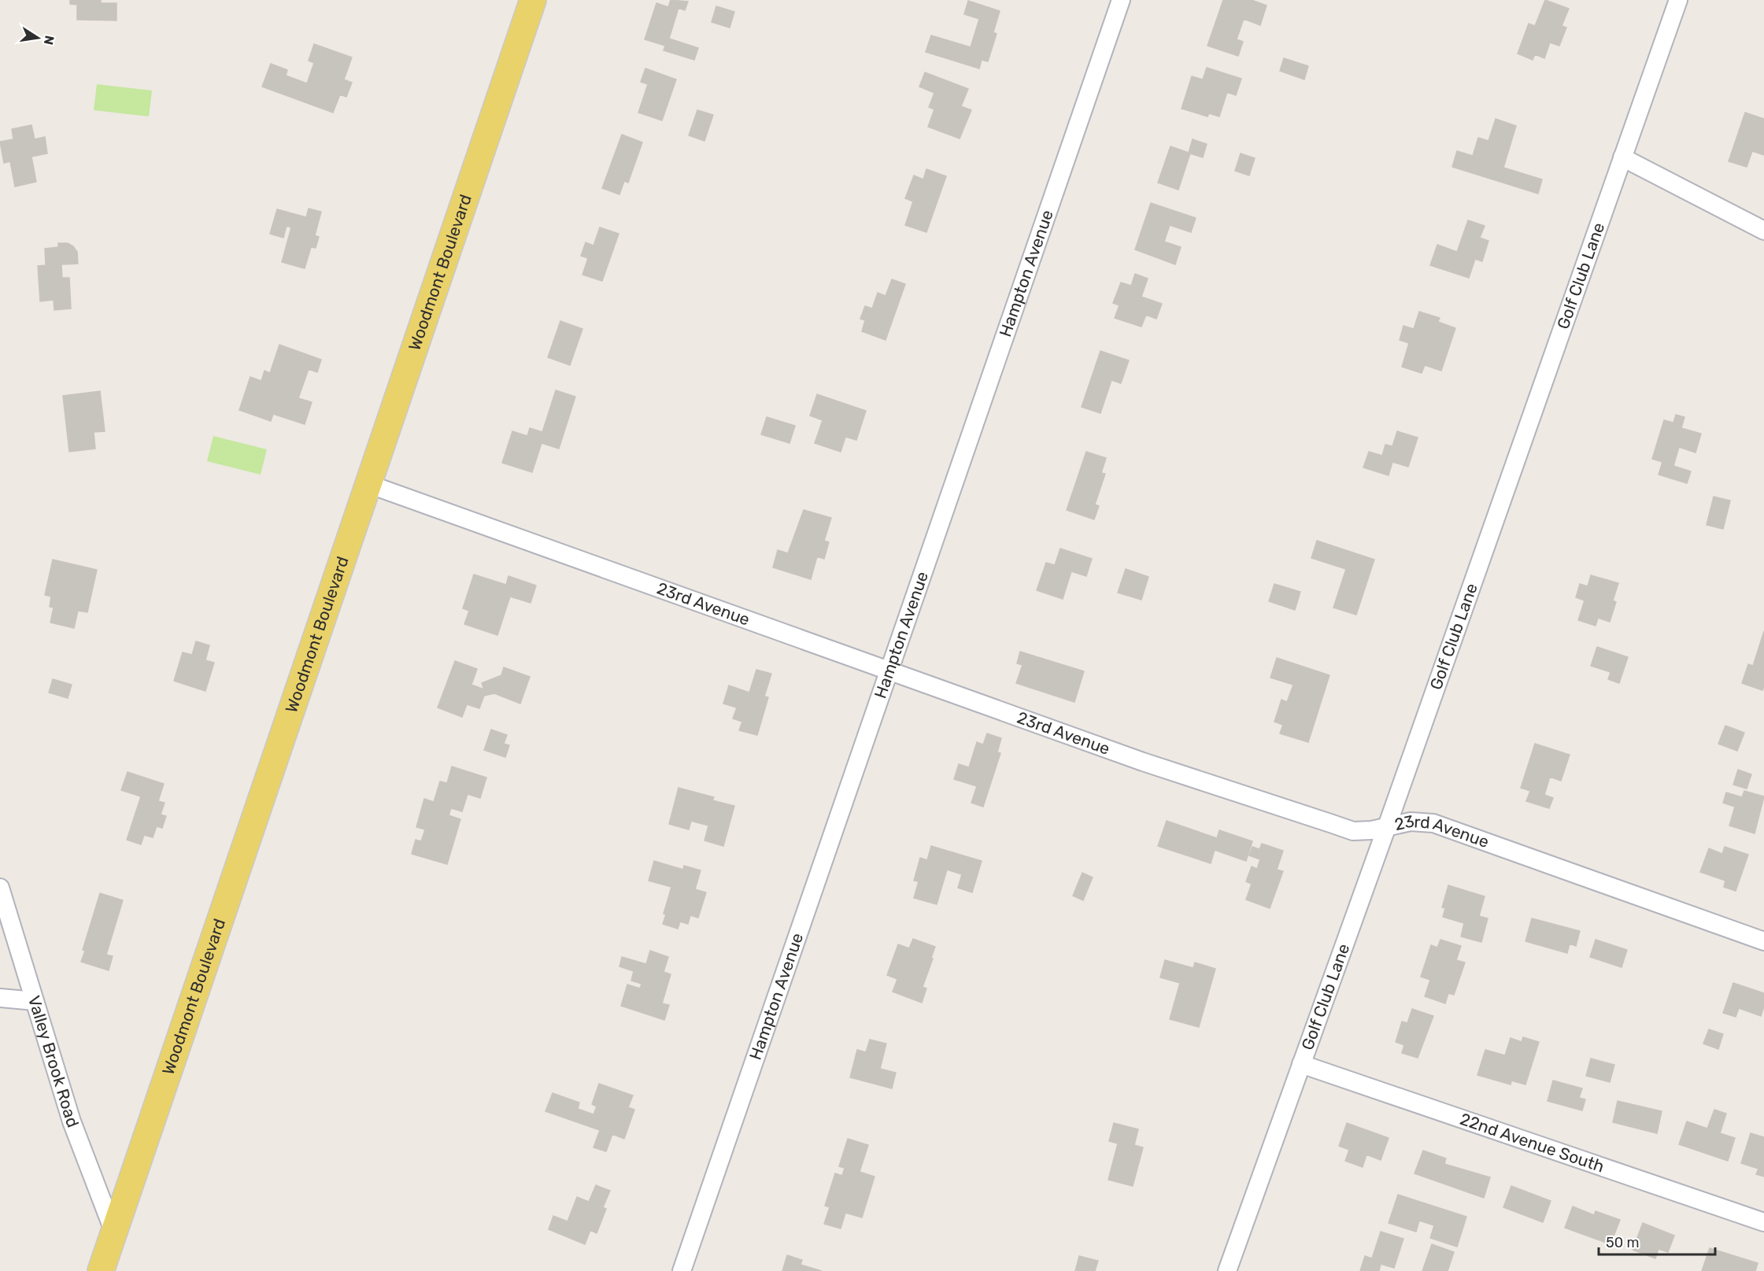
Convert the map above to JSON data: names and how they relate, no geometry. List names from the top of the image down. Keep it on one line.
{"streets":{"main road":["Woodmont Boulevard"],"street":["Hampton Avenue","Golf Club Lane","23rd Avenue","Valley Brook Road","22nd Avenue South"]},"crossings":[["Woodmont Boulevard","23rd Avenue"],["Woodmont Boulevard","Valley Brook Road"],["Hampton Avenue","23rd Avenue"],["Golf Club Lane","23rd Avenue"],["Golf Club Lane","22nd Avenue South"]],"scale_bar":"50 m","north":"right"}
